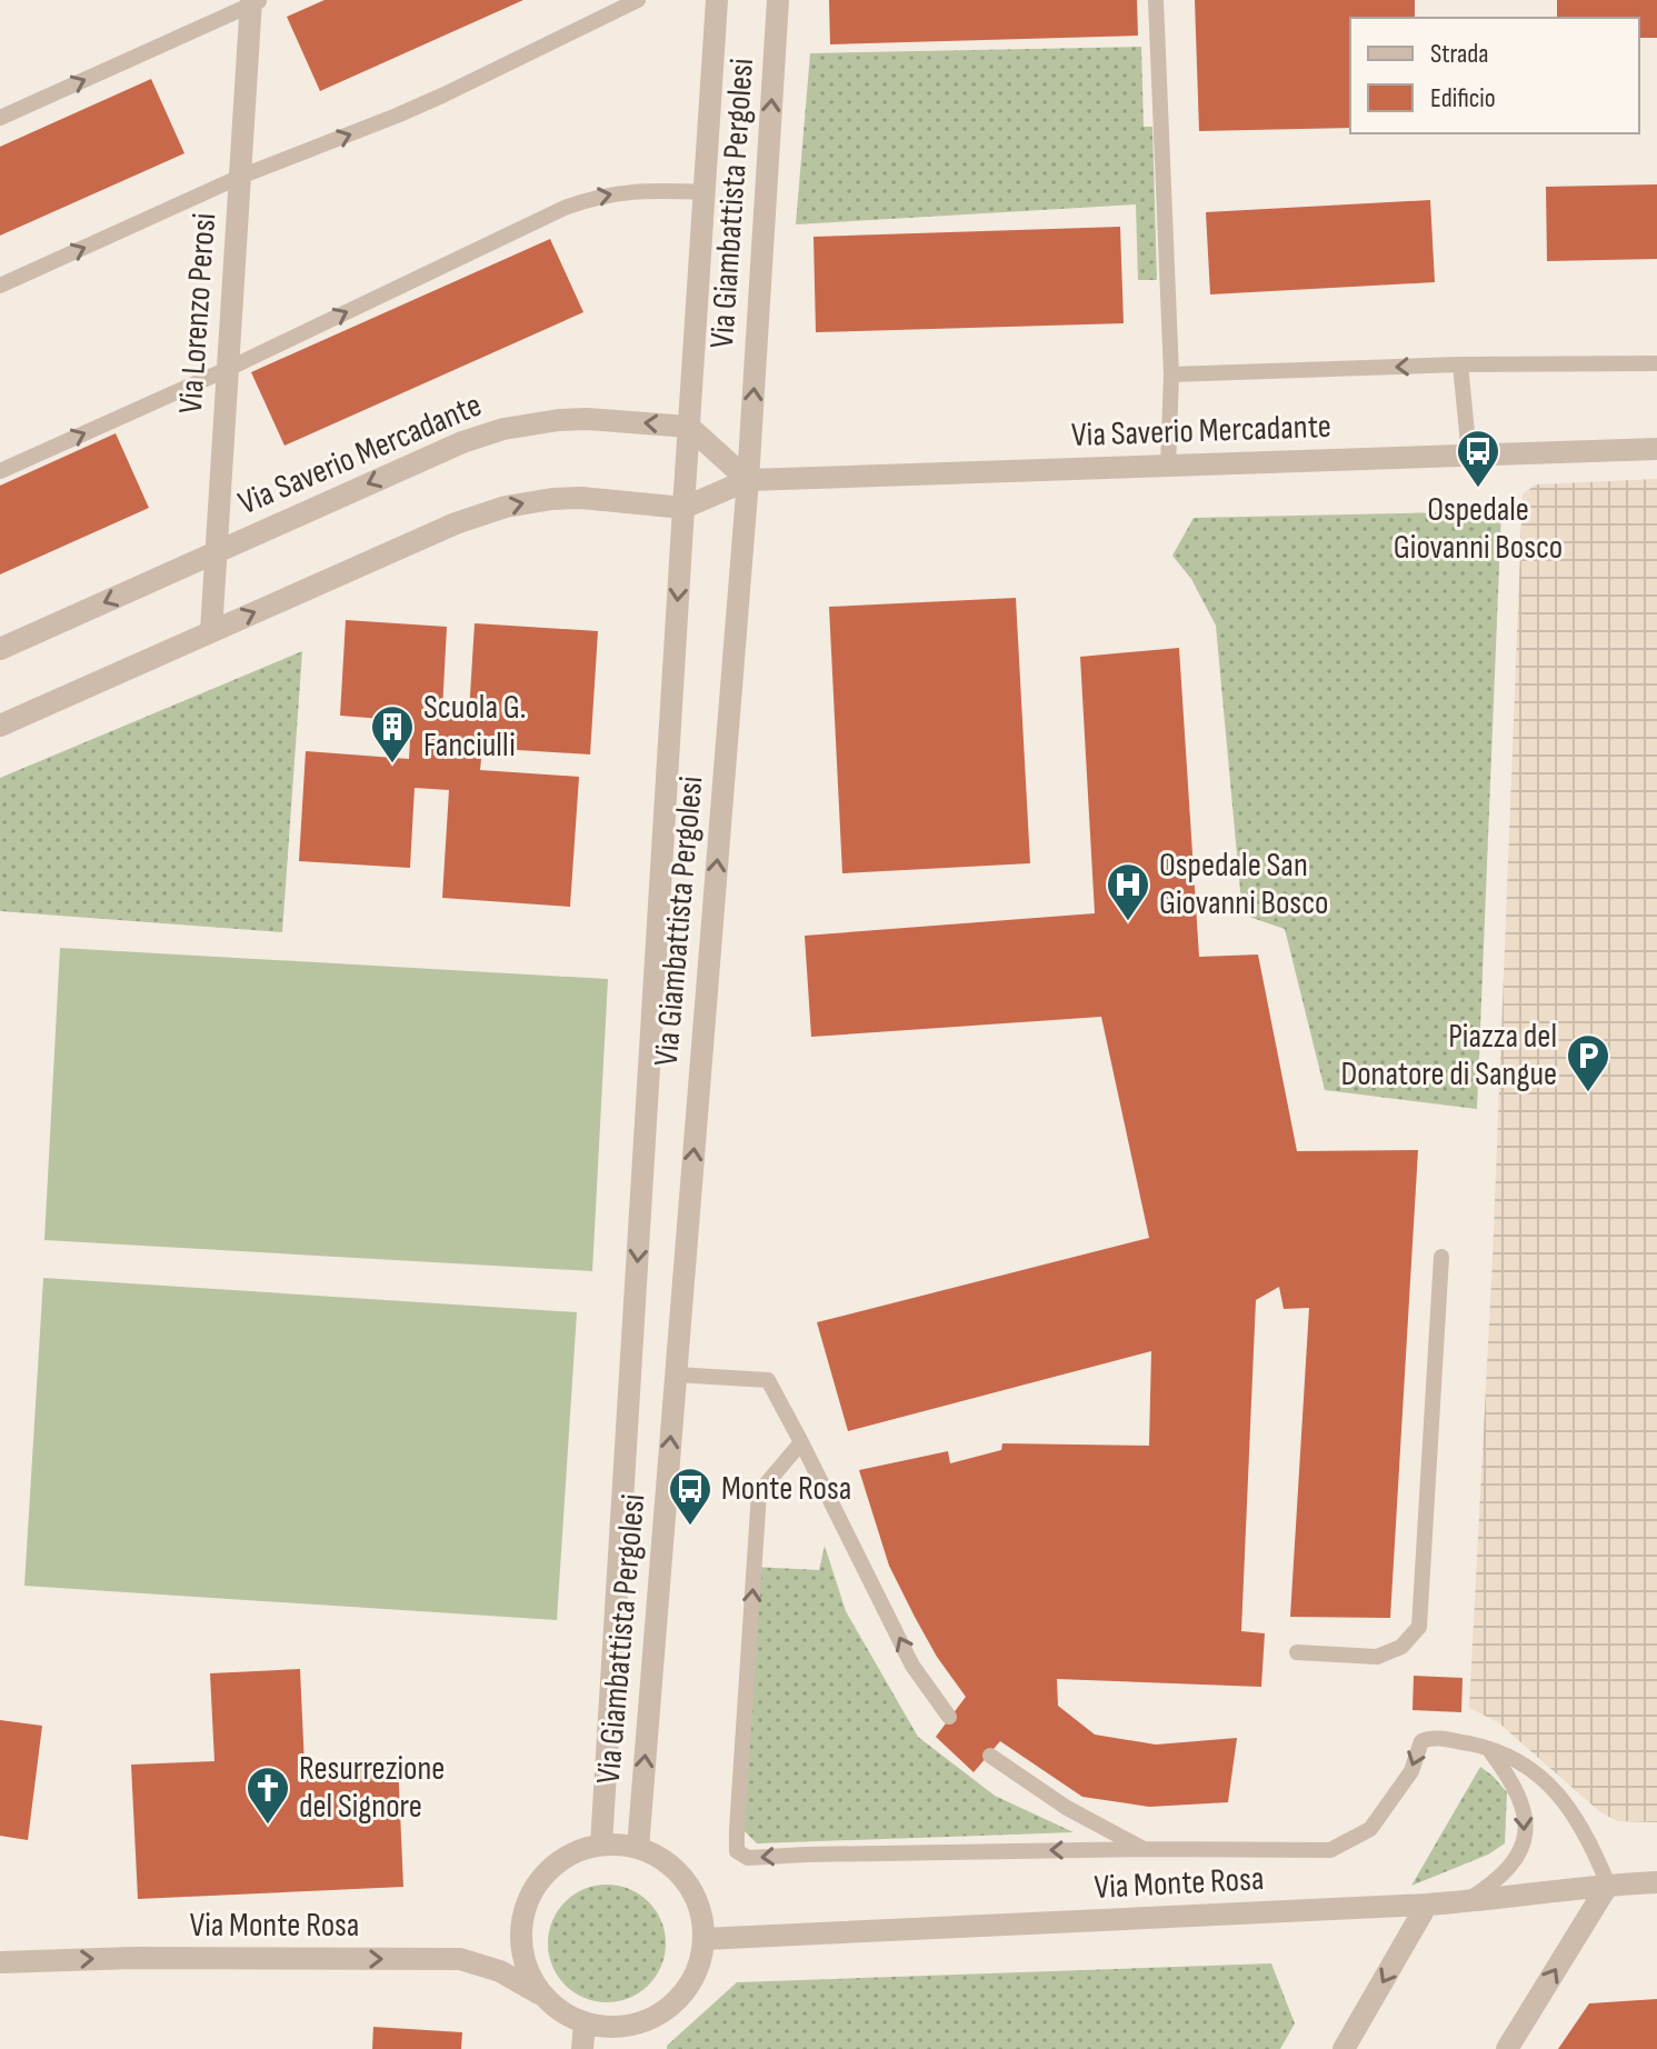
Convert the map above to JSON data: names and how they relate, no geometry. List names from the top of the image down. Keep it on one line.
{"streets":{"street":["Via Giambattista Pergolesi","Via Lorenzo Perosi","Via Saverio Mercadante","Via Monte Rosa"]},"crossings":[["Via Giambattista Pergolesi","Via Saverio Mercadante"],["Via Giambattista Pergolesi","Via Monte Rosa"],["Via Lorenzo Perosi","Via Saverio Mercadante"]],"one_way":["Via Monte Rosa"],"places":{"bus stop":["Ospedale Giovanni Bosco","Monte Rosa"],"building":["Scuola G. Fanciulli"],"hospital":["Ospedale San Giovanni Bosco"],"parking":["Piazza del Donatore di Sangue"],"church":["Resurrezione del Signore"]},"legend":["Strada","Edificio"]}
